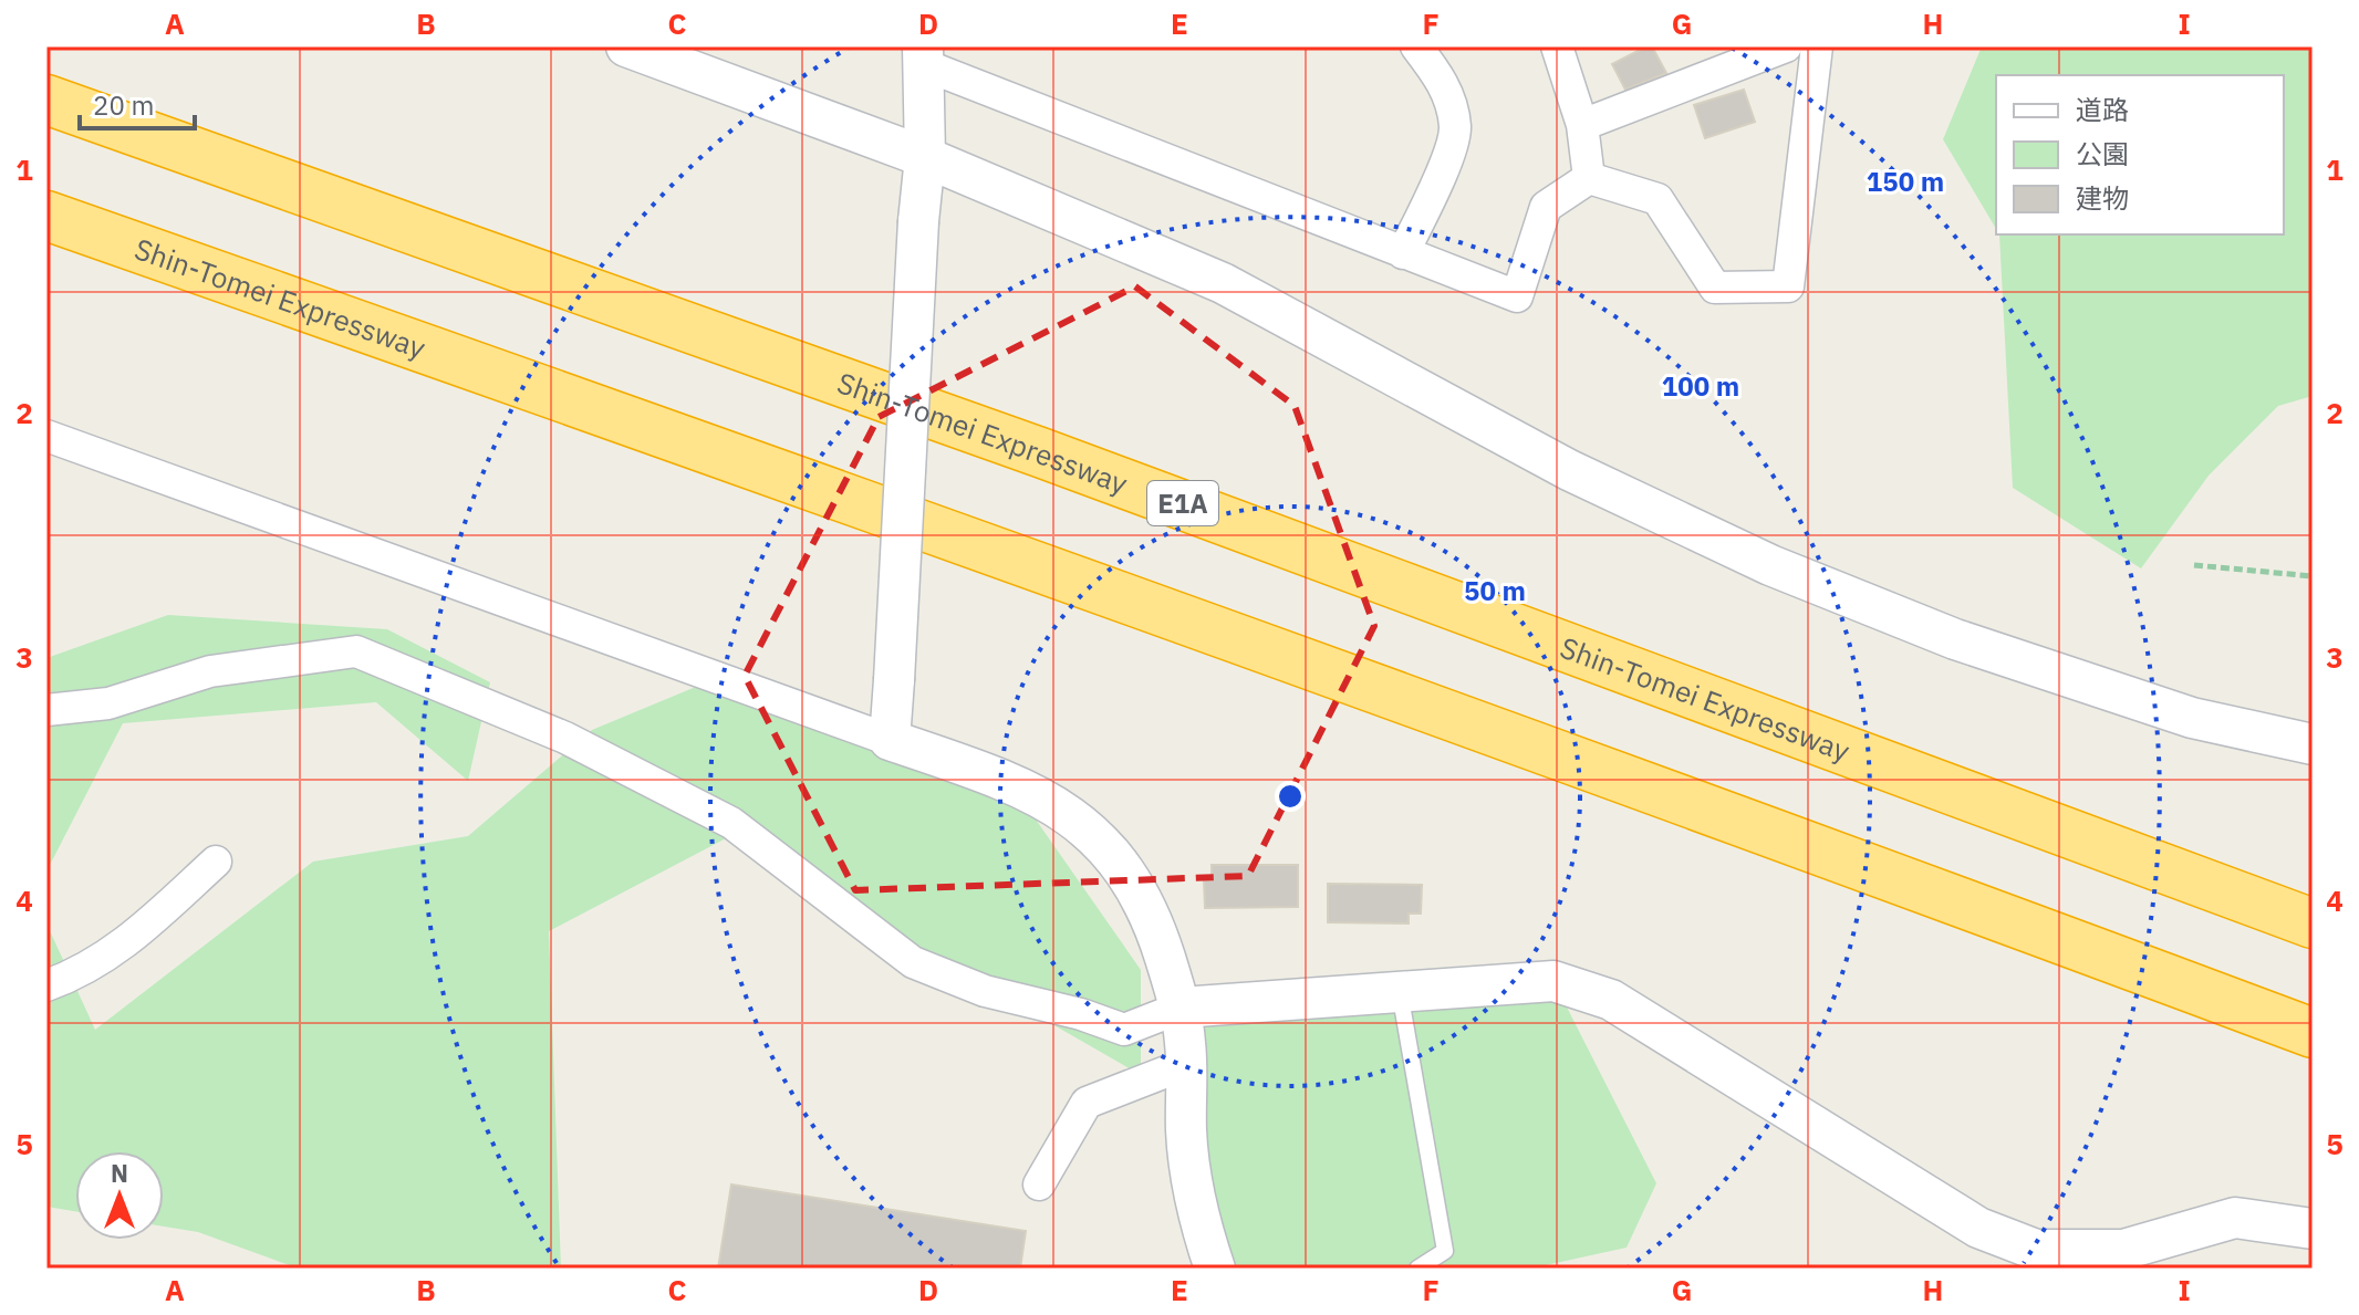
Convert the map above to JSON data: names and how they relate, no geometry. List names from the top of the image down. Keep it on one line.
{"streets":{"highway":["Shin-Tomei Expressway","E1A"]},"legend":["道路","公園","建物"],"scale_bar":"20 m","north":"top","grid":{"columns":["A","B","C","D","E","F","G","H","I"],"rows":["1","2","3","4","5"]},"rings":["150 m","100 m","50 m"]}
